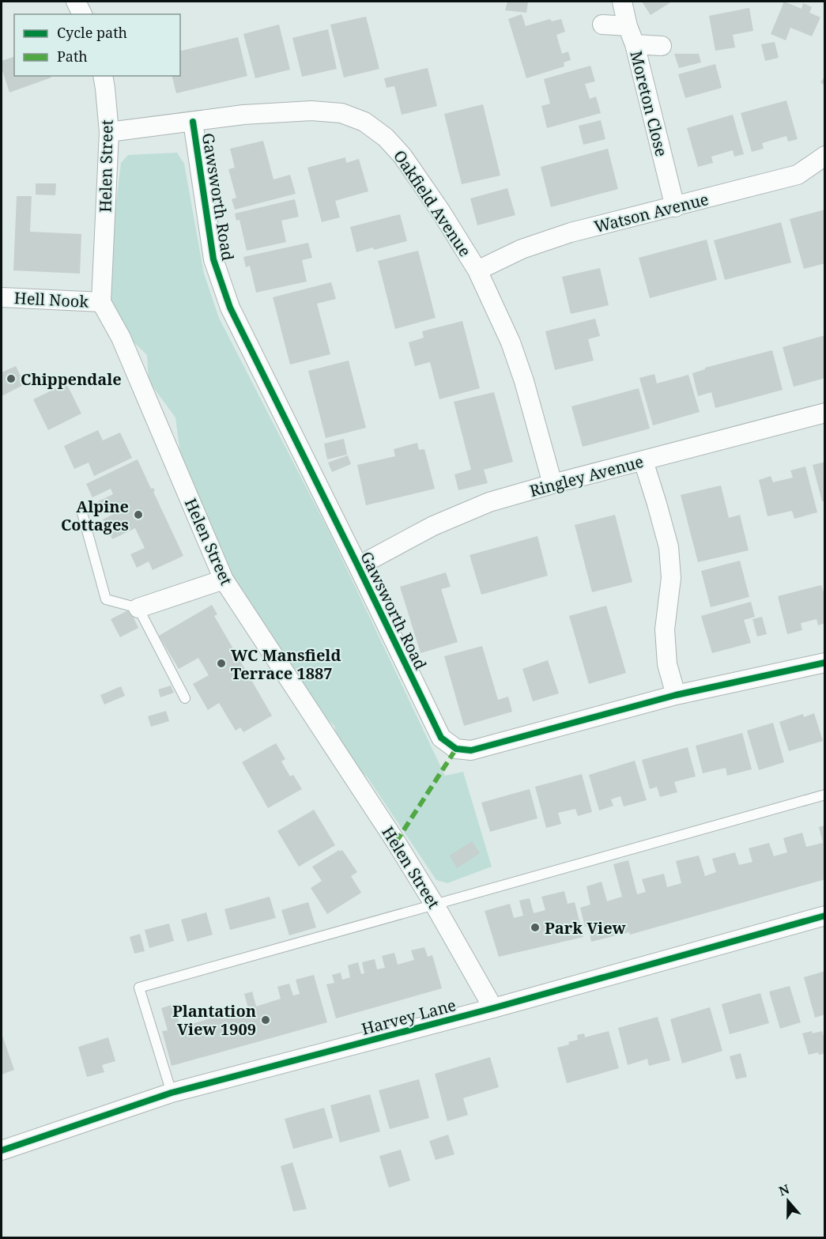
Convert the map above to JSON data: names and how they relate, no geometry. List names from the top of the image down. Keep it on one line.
{"streets":{"street":["Moreton Close","Helen Street","Gawsworth Road","Oakfield Avenue","Watson Avenue","Hell Nook","Ringley Avenue","Harvey Lane"]},"crossings":[["Moreton Close","Watson Avenue"],["Helen Street","Oakfield Avenue"],["Helen Street","Hell Nook"],["Helen Street","Harvey Lane"],["Gawsworth Road","Oakfield Avenue"],["Gawsworth Road","Ringley Avenue"],["Oakfield Avenue","Watson Avenue"],["Oakfield Avenue","Ringley Avenue"]],"places":["Chippendale","Alpine Cottages","WC Mansfield Terrace 1887","Park View","Plantation View 1909"],"legend":["Cycle path","Path"],"north":"top"}
